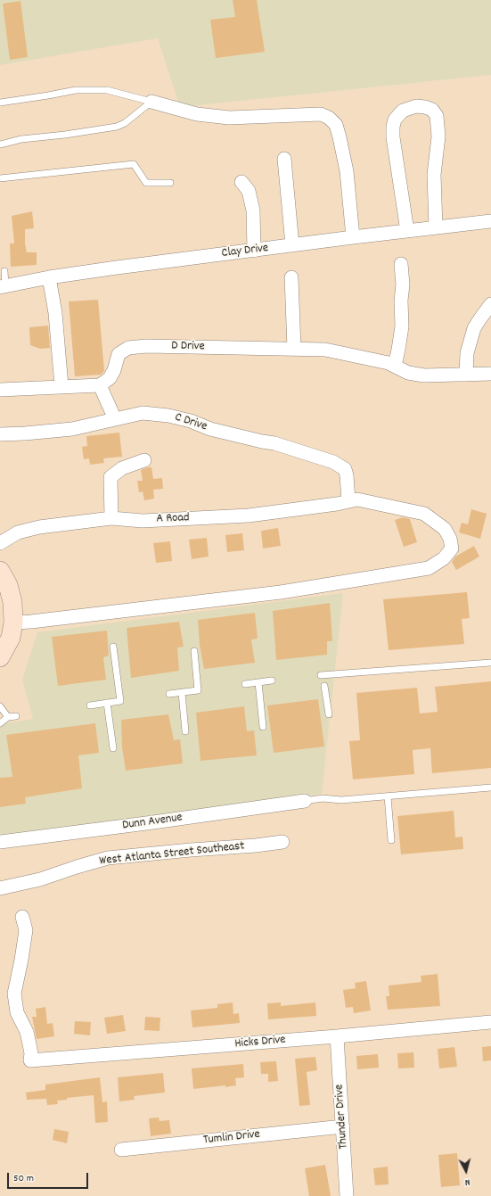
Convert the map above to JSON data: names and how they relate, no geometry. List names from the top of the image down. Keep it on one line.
{"streets":{"street":["Clay Drive","D Drive","C Drive","A Road","Dunn Avenue","West Atlanta Street Southeast","Hicks Drive","Thunder Drive","Tumlin Drive"]},"crossings":[["C Drive","A Road"],["Hicks Drive","Thunder Drive"],["Thunder Drive","Tumlin Drive"]],"scale_bar":"50 m","north":"bottom"}
